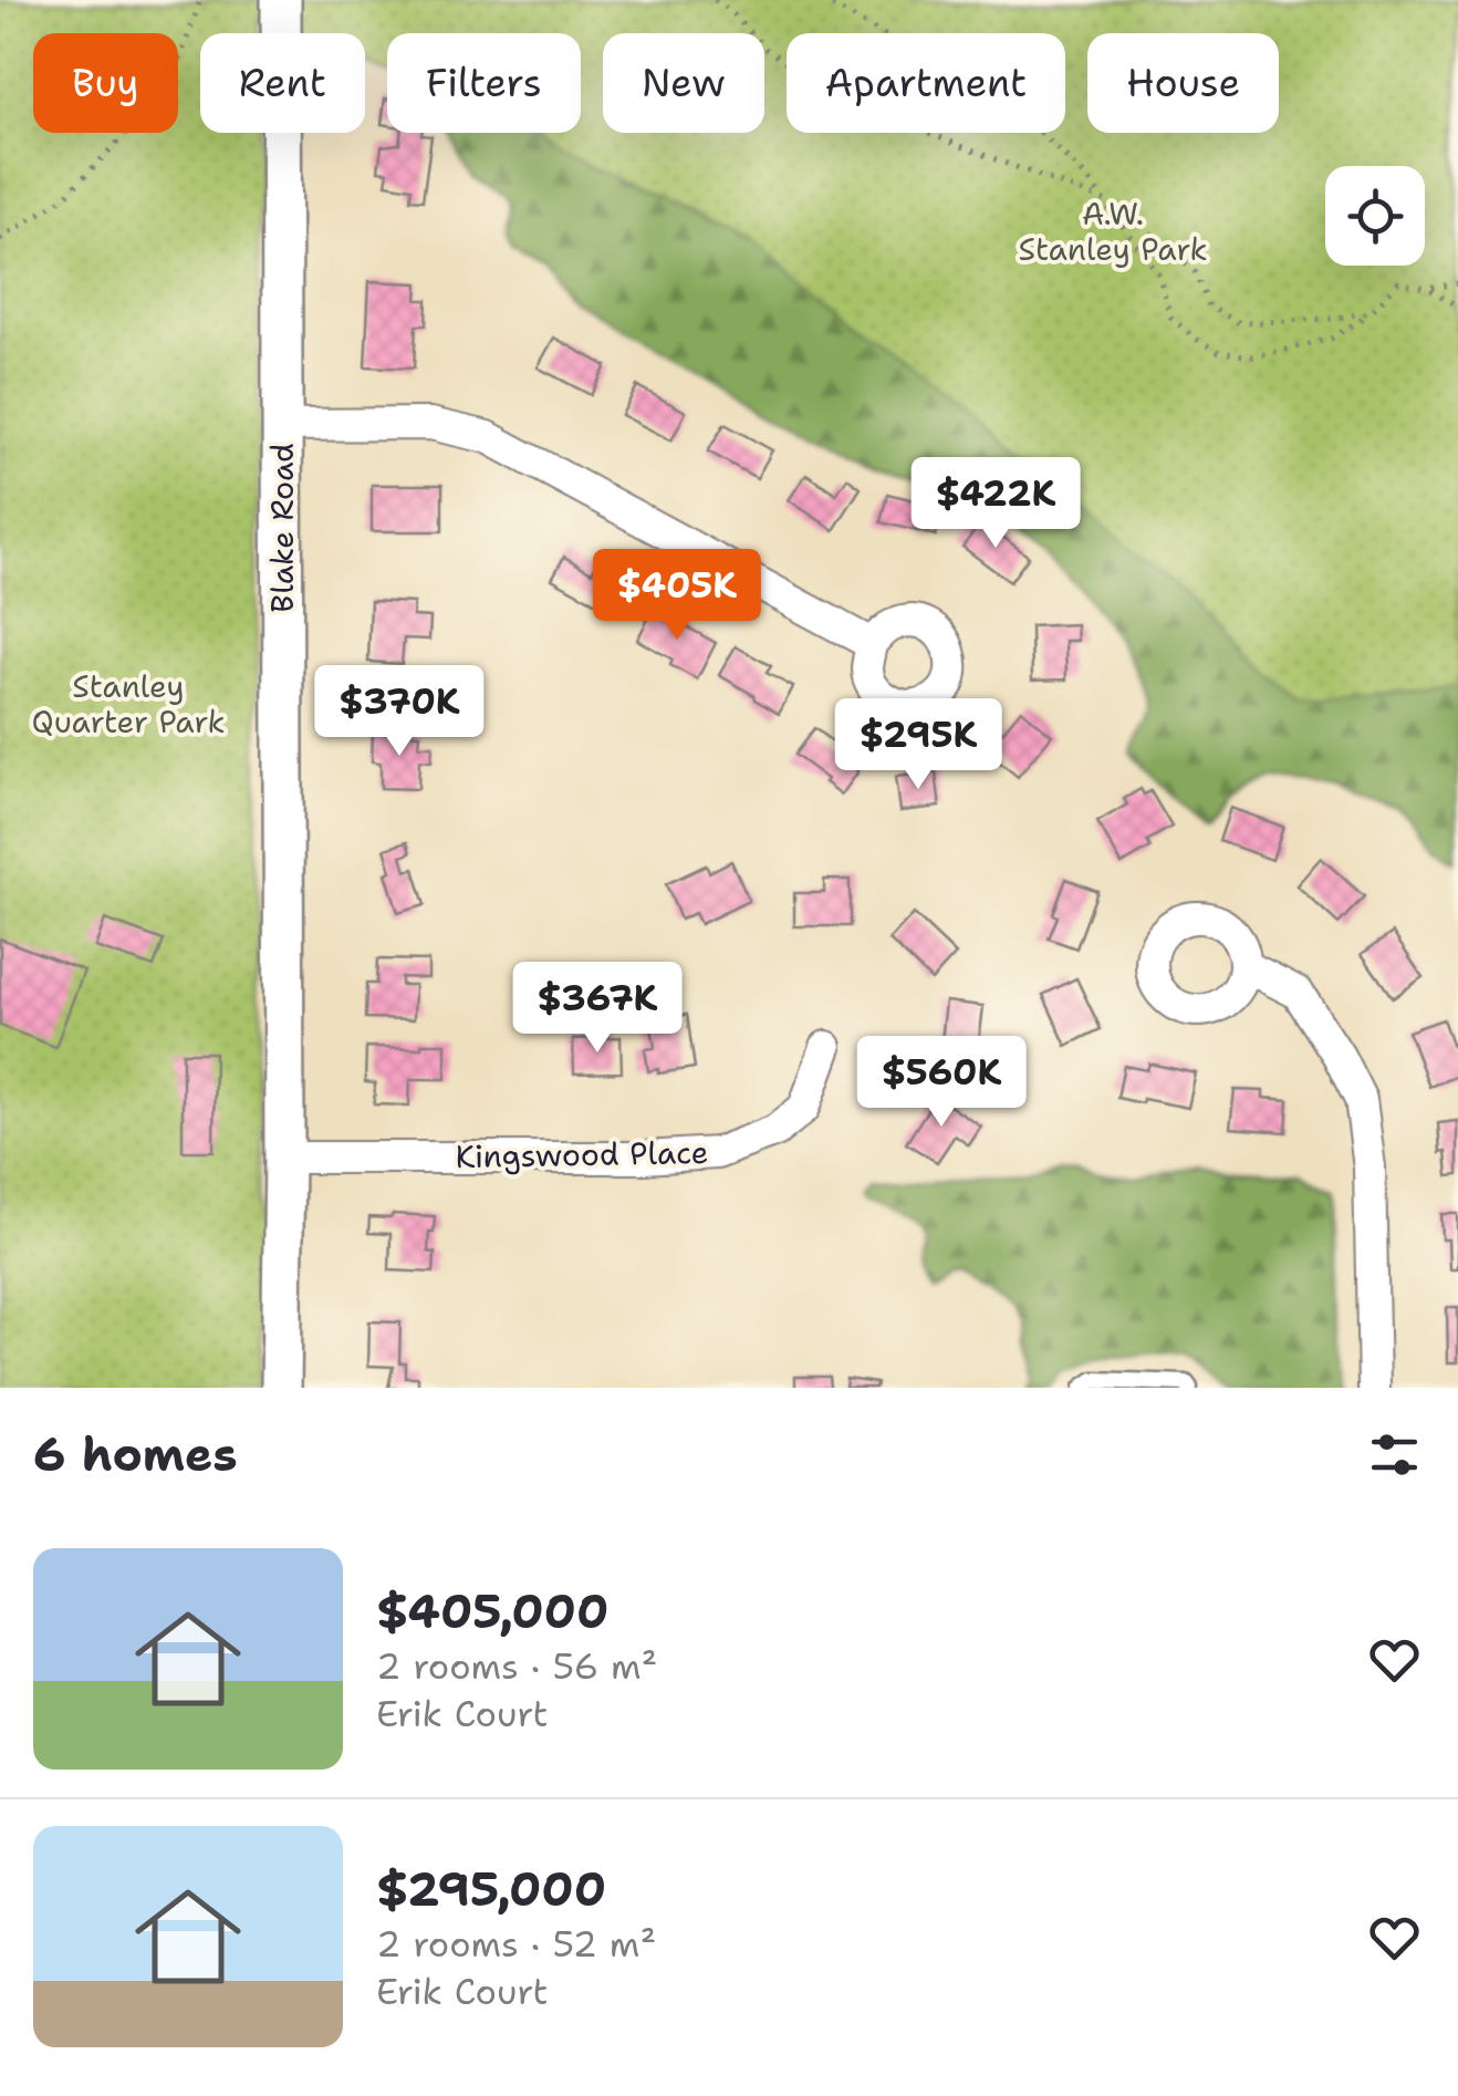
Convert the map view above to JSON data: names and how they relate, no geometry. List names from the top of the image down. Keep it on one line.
{"streets":{"street":["Blake Road","Kingswood Place"]},"crossings":[["Blake Road","Kingswood Place"]],"parks":["A.W. Stanley Park","Stanley Quarter Park"],"page":{"chip":["Buy","Rent","Filters","New","Apartment","House"],"price":["$422K","$405K","$370K","$295K","$367K","$560K"],"heading":"6 homes","list":[{"name":"$405,000","note":"2 rooms · 56 m² · Erik Court"},{"name":"$295,000","note":"2 rooms · 52 m² · Erik Court"}]}}
